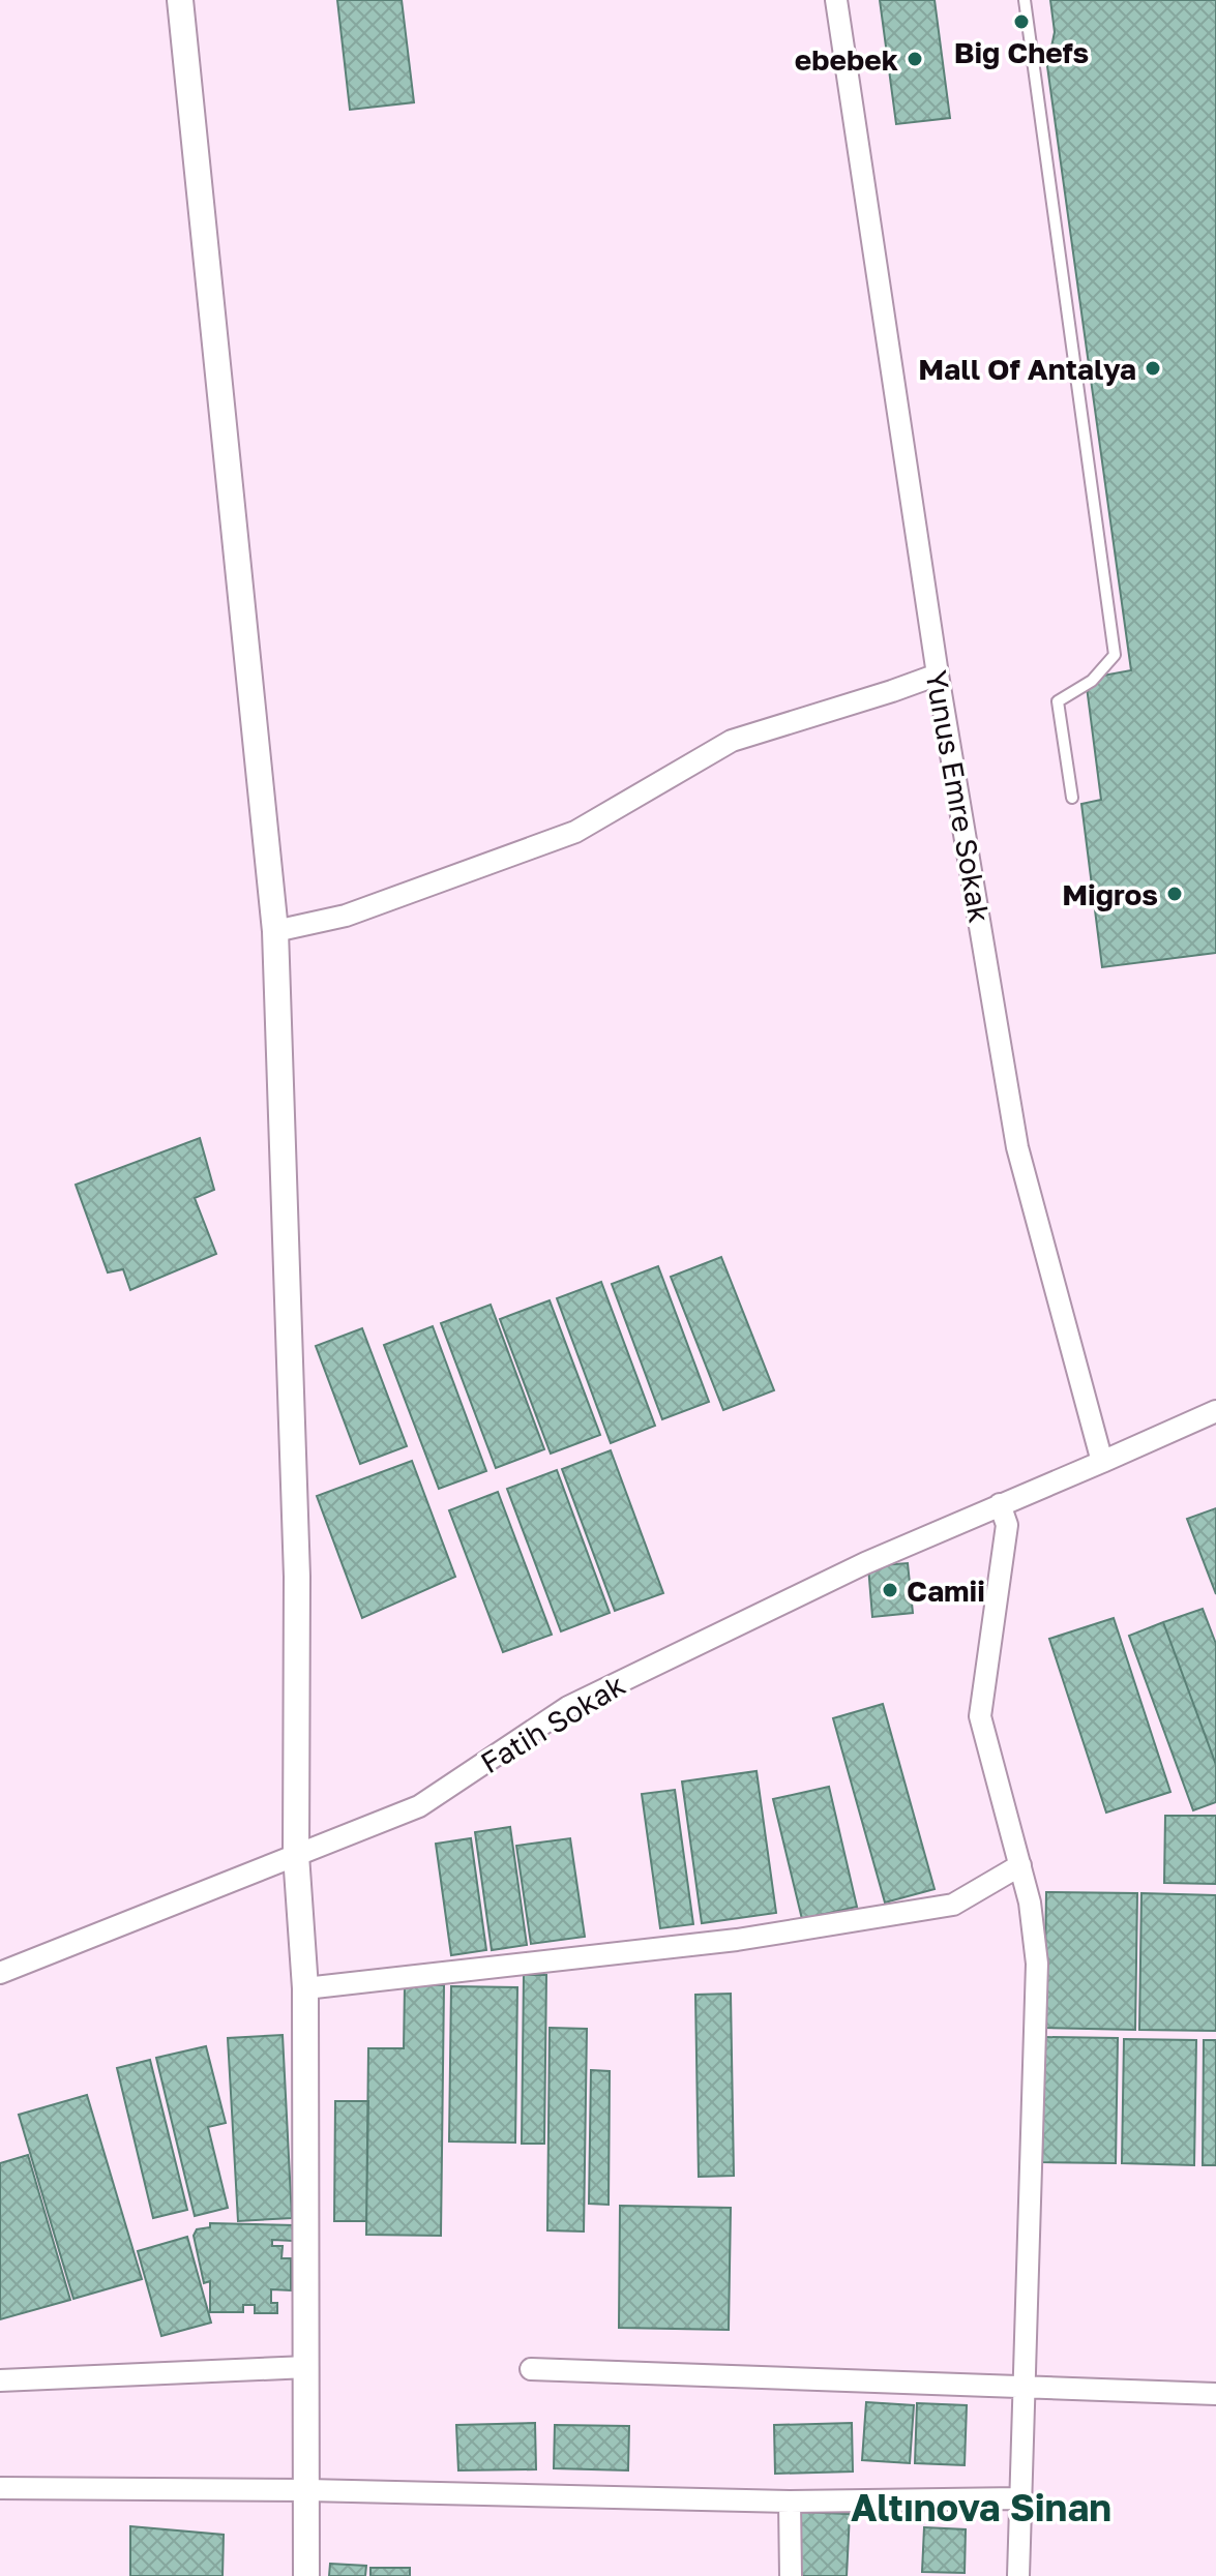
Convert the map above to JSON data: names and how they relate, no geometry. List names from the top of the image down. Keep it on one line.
{"streets":{"street":["Yunus Emre Sokak","Fatih Sokak"]},"crossings":[["Yunus Emre Sokak","Fatih Sokak"]],"districts":["Altınova Sinan"],"places":["Big Chefs","ebebek","Mall Of Antalya","Migros","Camii"]}
